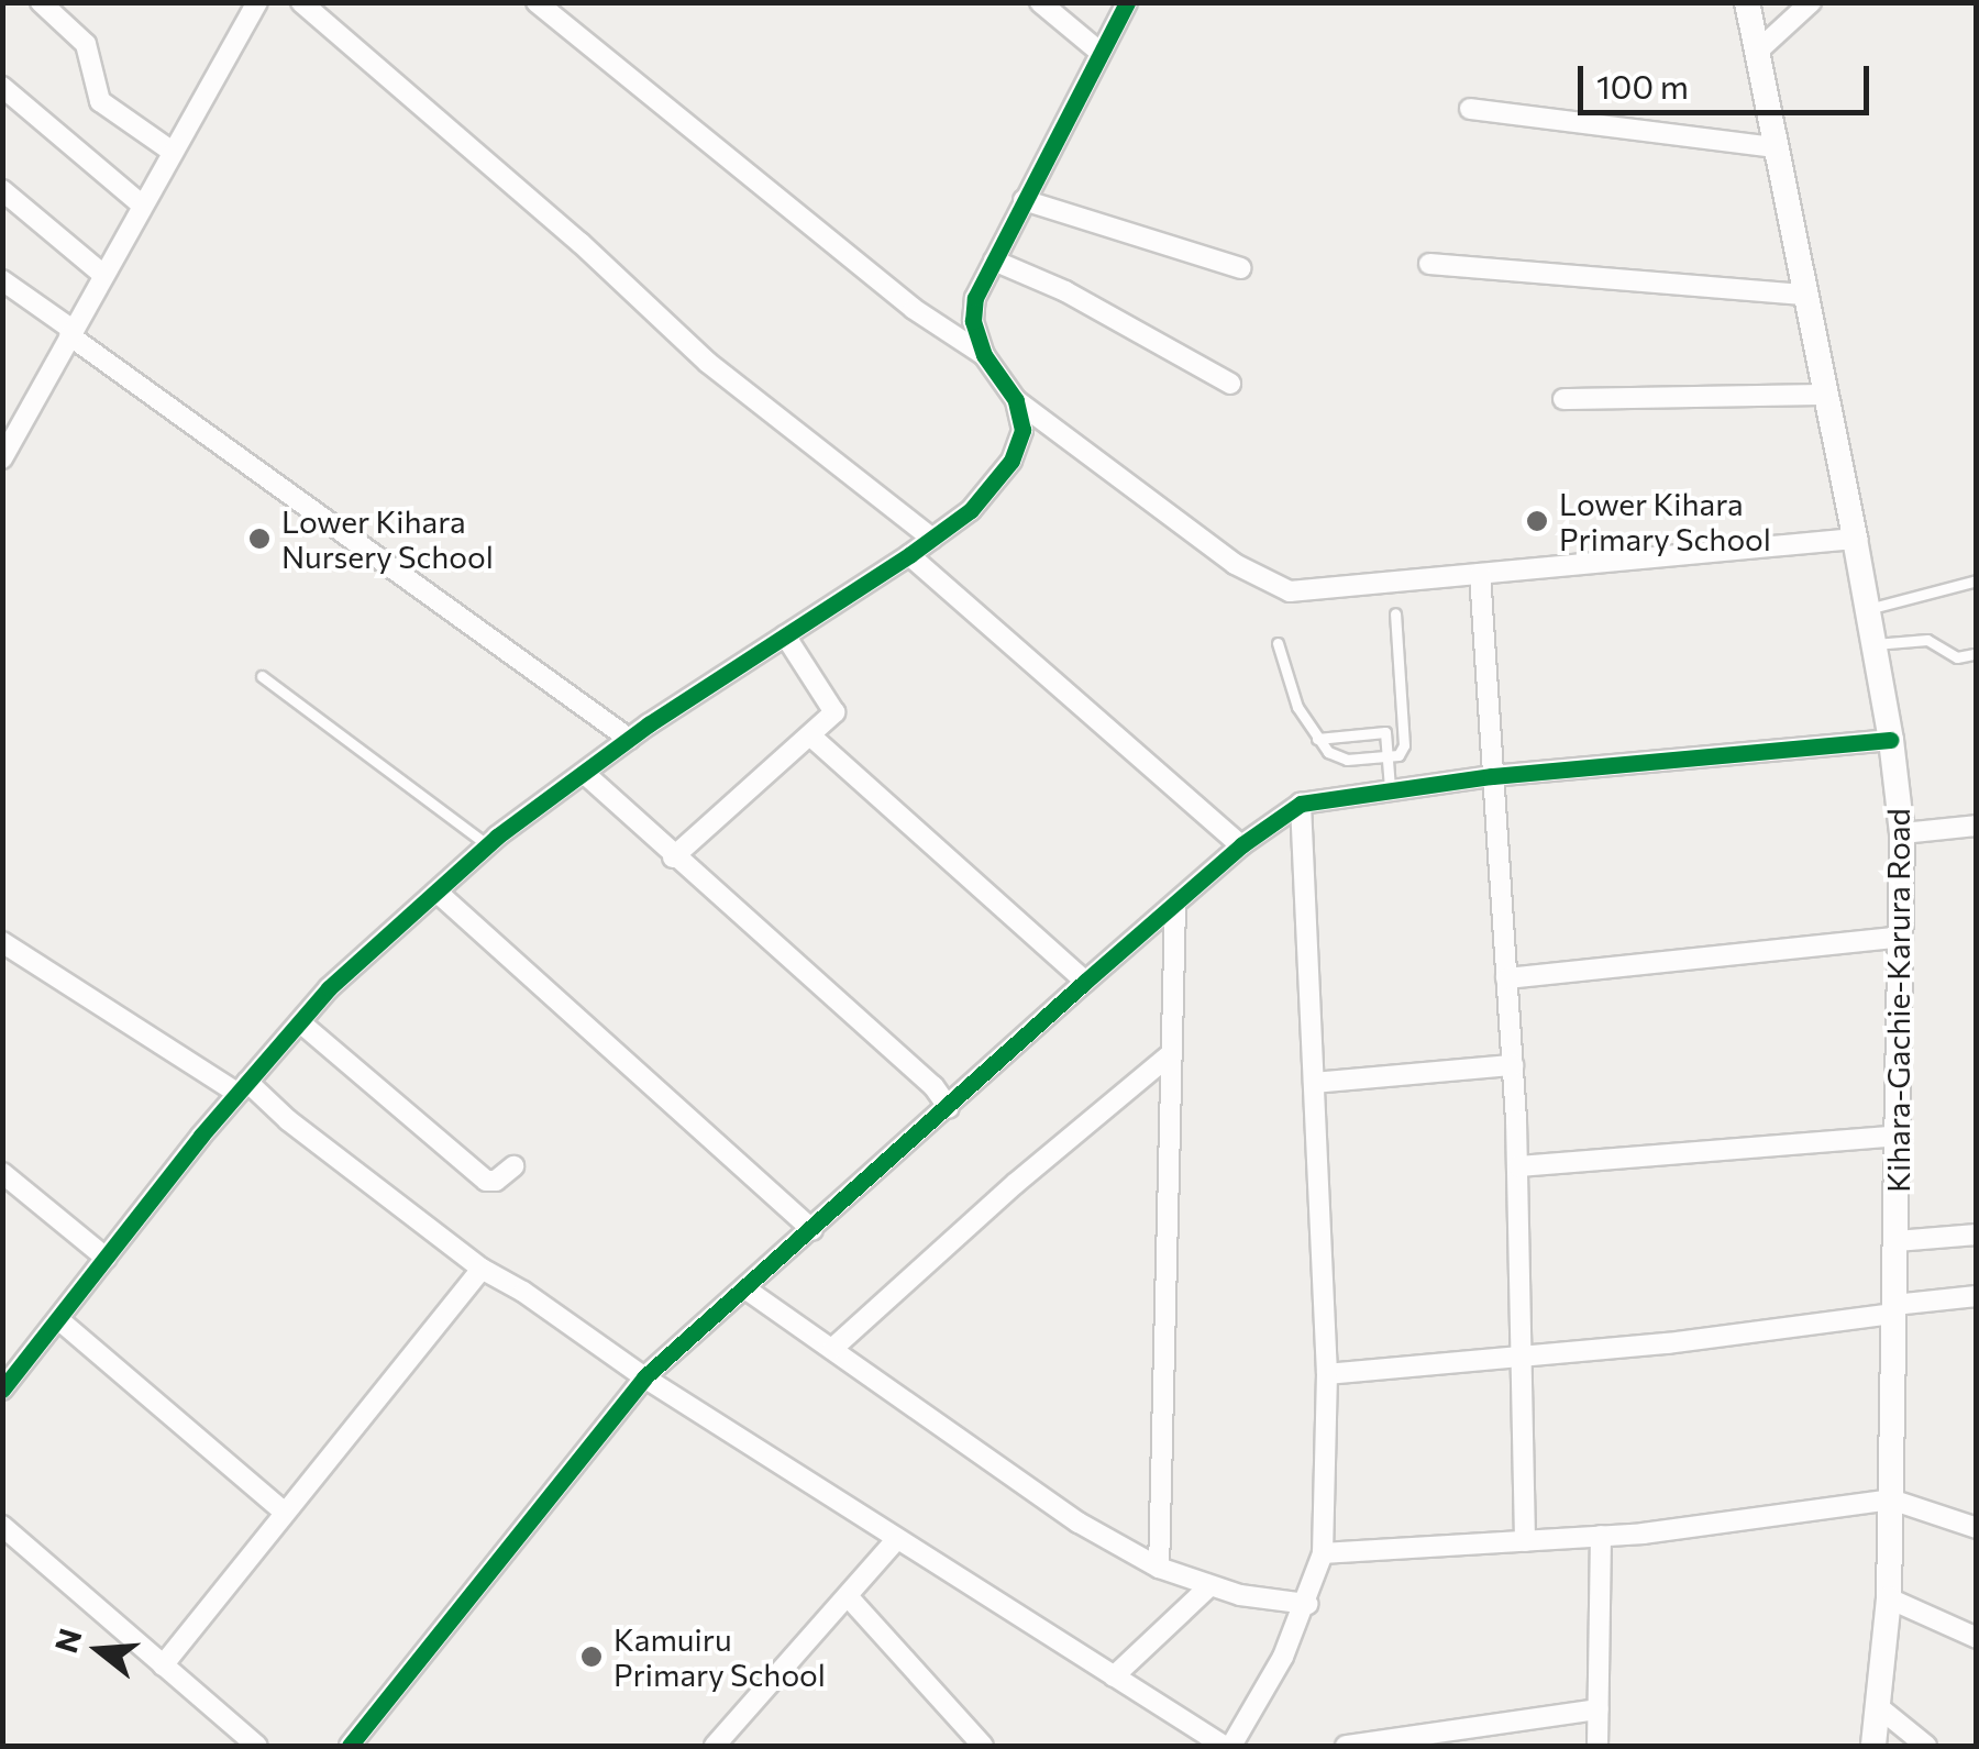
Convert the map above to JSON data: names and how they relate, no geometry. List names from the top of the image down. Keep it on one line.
{"streets":{"street":["Kihara-Gachie-Karura Road"]},"places":["Lower Kihara Primary School","Lower Kihara Nursery School","Kamuiru Primary School"],"scale_bar":"100 m","north":"left"}
